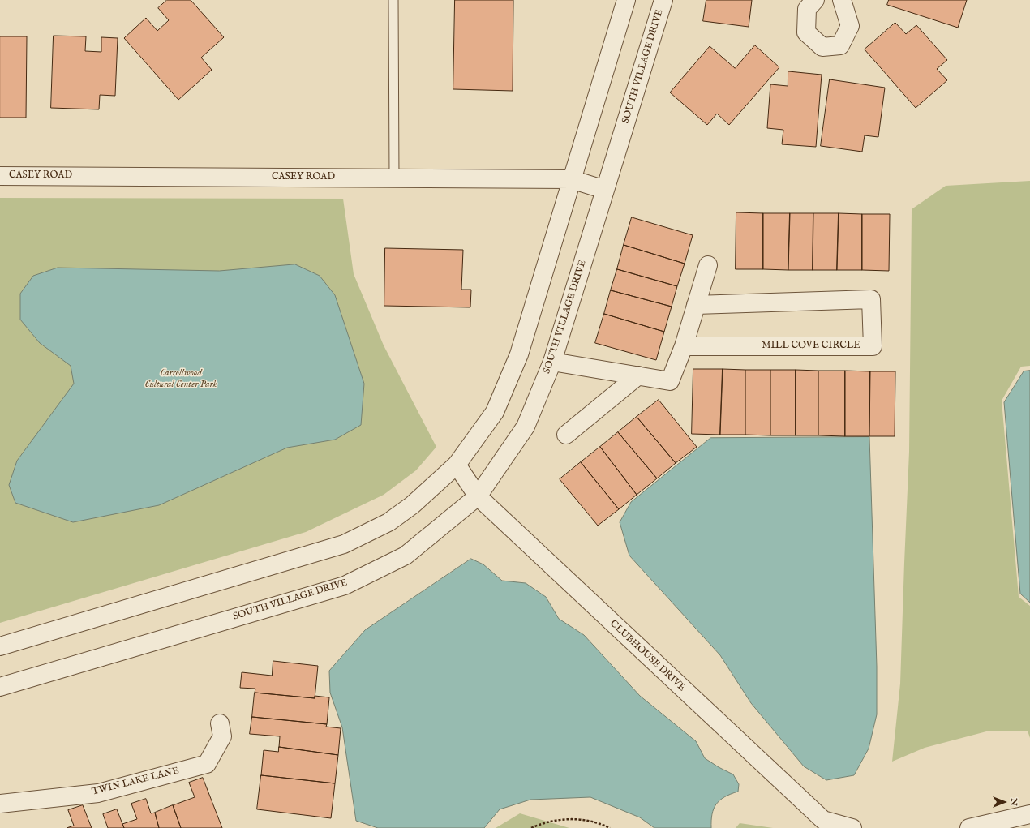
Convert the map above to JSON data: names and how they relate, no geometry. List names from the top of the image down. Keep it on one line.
{"streets":{"street":["SOUTH VILLAGE DRIVE","CASEY ROAD","MILL COVE CIRCLE","CLUBHOUSE DRIVE","TWIN LAKE LANE"]},"crossings":[["SOUTH VILLAGE DRIVE","CASEY ROAD"],["SOUTH VILLAGE DRIVE","CLUBHOUSE DRIVE"]],"parks":["Carrollwood Cultural Center Park"],"north":"right"}
